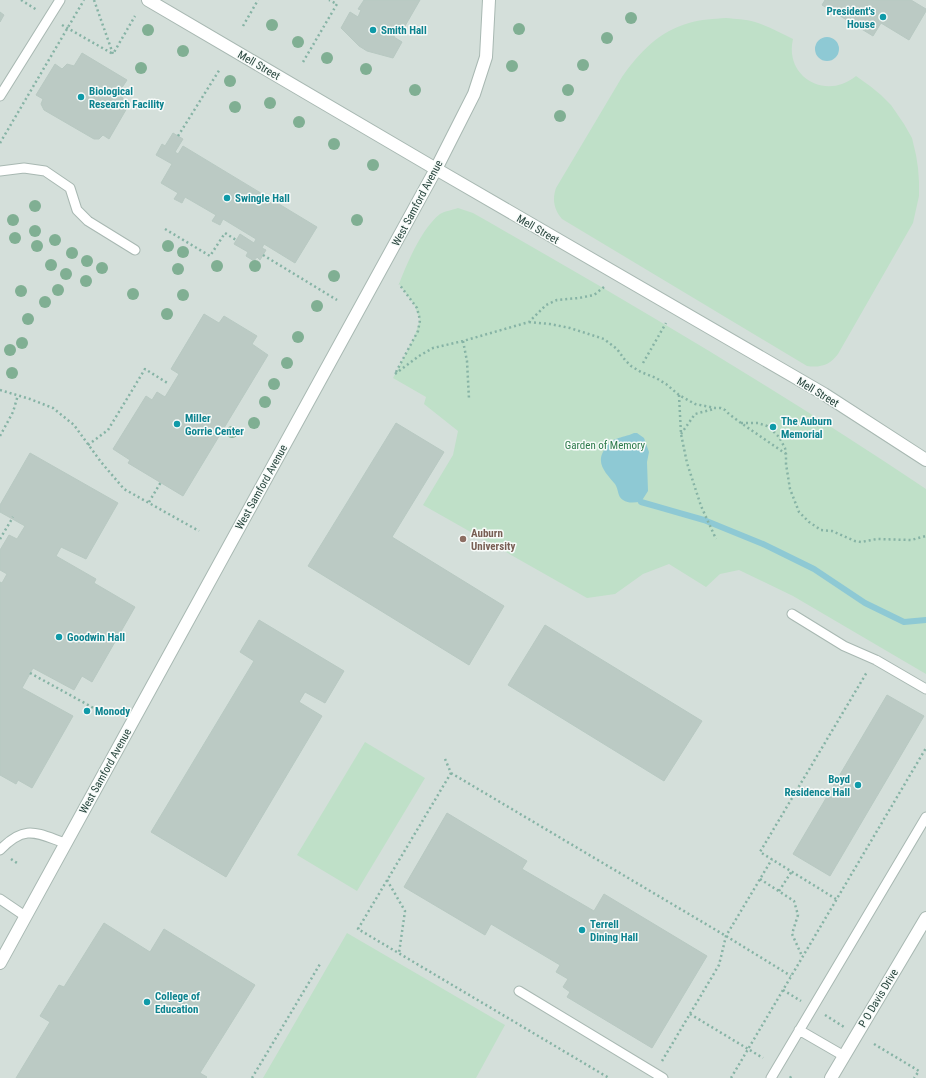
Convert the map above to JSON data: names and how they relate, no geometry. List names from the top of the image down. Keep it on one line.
{"streets":{"street":["Mell Street","West Samford Avenue","P O Davis Drive"]},"crossings":[["Mell Street","West Samford Avenue"]],"parks":["Garden of Memory"],"places":["President's House","Smith Hall","Biological Research Facility","Swingle Hall","Miller Gorrie Center","The Auburn Memorial","Auburn University","Goodwin Hall","Monody","Boyd Residence Hall","Terrell Dining Hall","College of Education"]}
